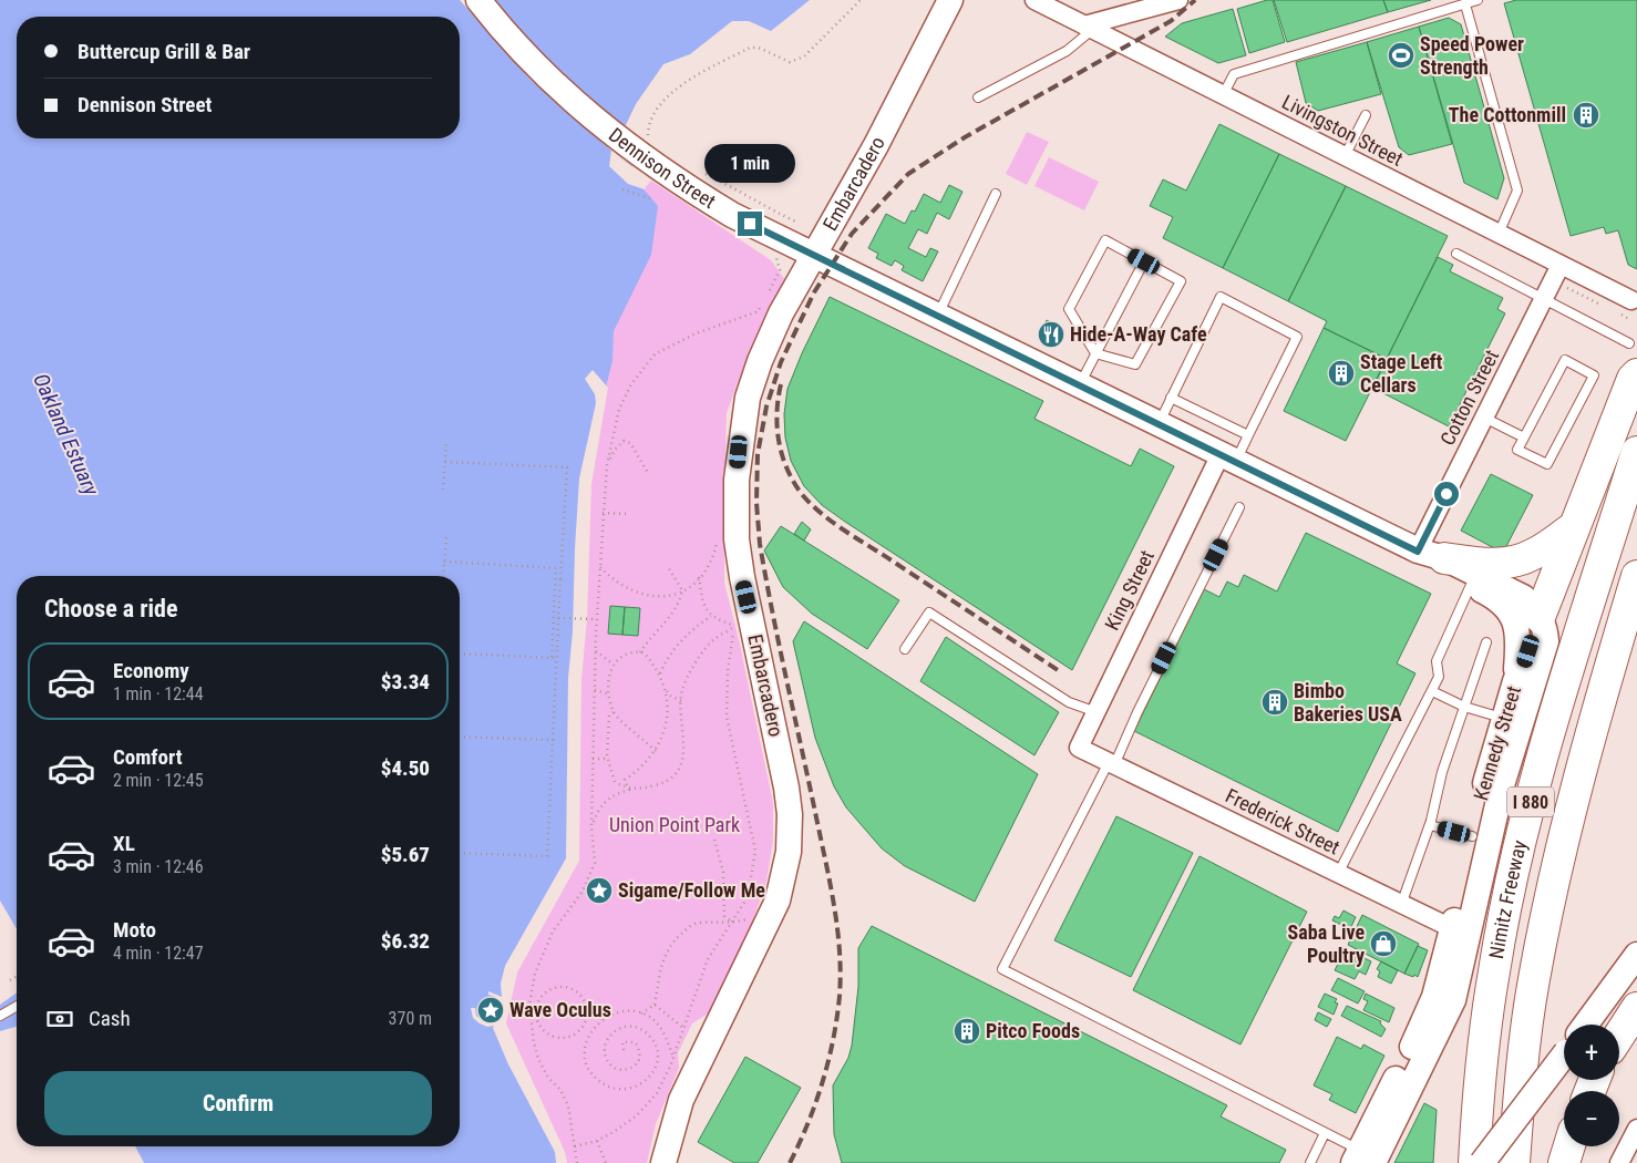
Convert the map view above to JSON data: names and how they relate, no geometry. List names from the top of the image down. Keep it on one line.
{"streets":{"highway":["I 880","Nimitz Freeway"],"main road":["Dennison Street","Embarcadero","Kennedy Street"],"street":["Livingston Street","Cotton Street","King Street","Frederick Street"]},"crossings":[["Livingston Street","Cotton Street"],["Dennison Street","Embarcadero"],["Dennison Street","Cotton Street"],["Dennison Street","King Street"],["Dennison Street","Kennedy Street"],["King Street","Frederick Street"],["Kennedy Street","Frederick Street"]],"water":["Oakland Estuary"],"parks":["Union Point Park"],"places":{"sports":["Speed Power Strength"],"building":["The Cottonmill","Stage Left Cellars","Bimbo Bakeries USA","Pitco Foods"],"restaurant":["Hide-A-Way Cafe"],"place":["Sigame/Follow Me","Wave Oculus"],"shop":["Saba Live Poultry"]},"page":{"banner":["Buttercup Grill & Bar","Dennison Street"],"bubble":"1 min","heading":"Choose a ride","list":[{"name":"Economy","note":"1 min · 12:44","value":"$3.34"},{"name":"Comfort","note":"2 min · 12:45","value":"$4.50"},{"name":"XL","note":"3 min · 12:46","value":"$5.67"},{"name":"Moto","note":"4 min · 12:47","value":"$6.32"}],"pay":["Cash","370 m"],"map_buttons":["+","−"],"buttons":"Confirm"}}
